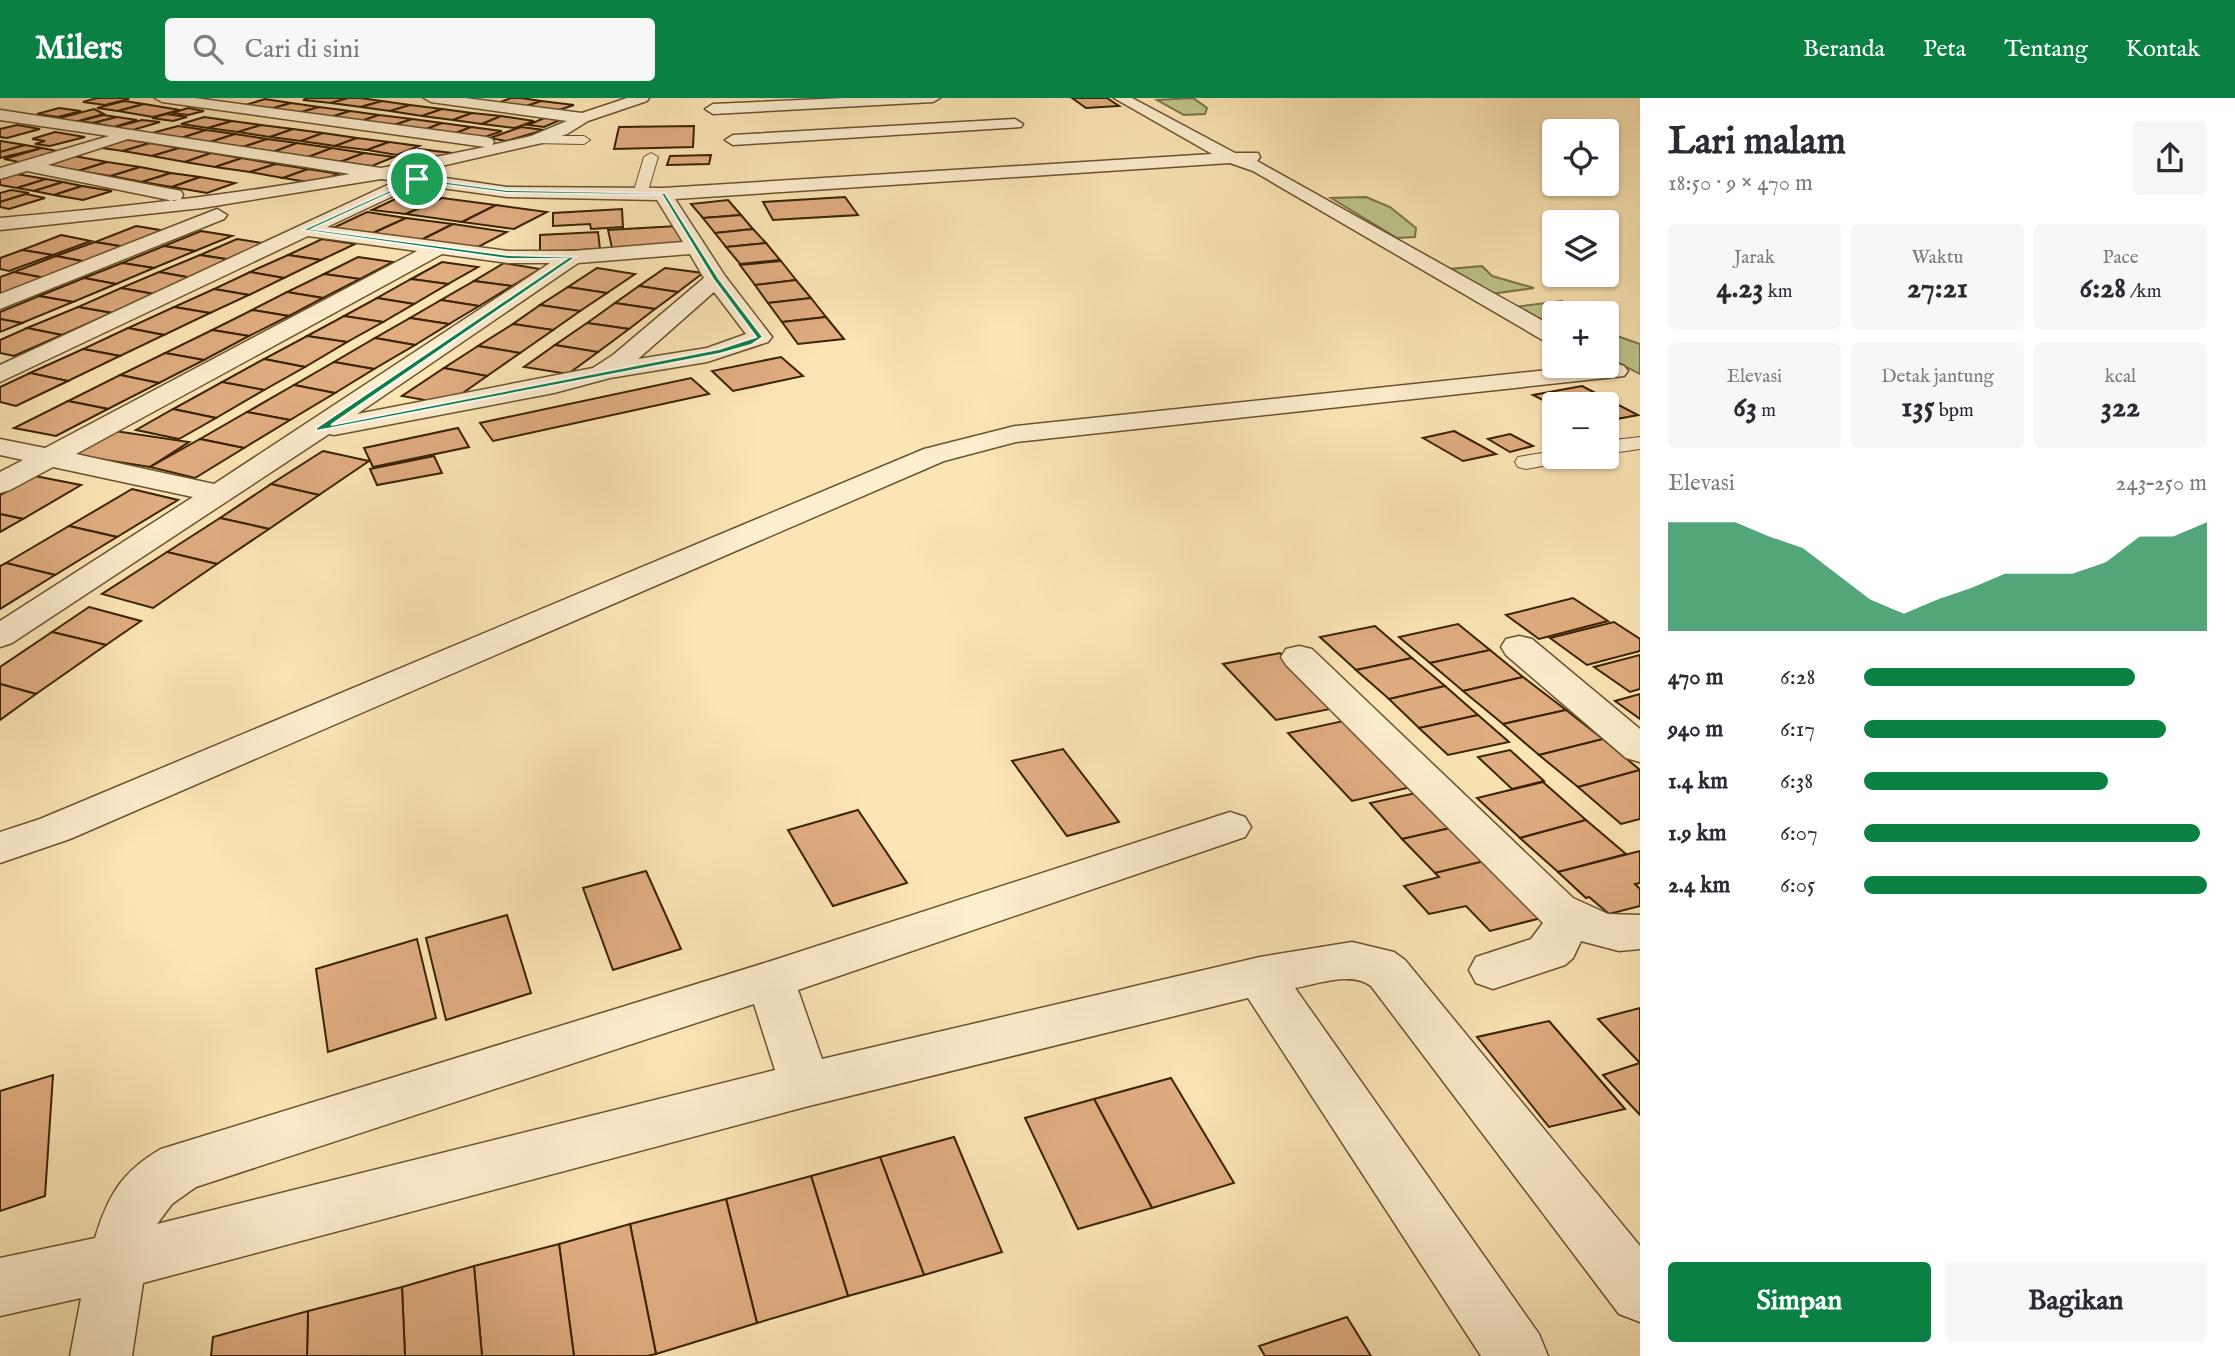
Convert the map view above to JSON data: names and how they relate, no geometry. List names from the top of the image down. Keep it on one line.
{"page":{"header":"Milers","search":"Cari di sini","nav":["Beranda","Peta","Tentang","Kontak"],"heading":["Lari malam","18:50 · 9 × 470 m"],"map_buttons":["+","−"],"stats":[["Jarak","4.23 km"],["Waktu","27:21"],["Pace","6:28 /km"],["Elevasi","63 m"],["Detak jantung","135 bpm"],["kcal","322"]],"chart":["Elevasi","243–250 m"],"list":[{"name":"470 m","note":"6:28"},{"name":"940 m","note":"6:17"},{"name":"1.4 km","note":"6:38"},{"name":"1.9 km","note":"6:07"},{"name":"2.4 km","note":"6:05"}],"buttons":["Simpan","Bagikan"]}}
